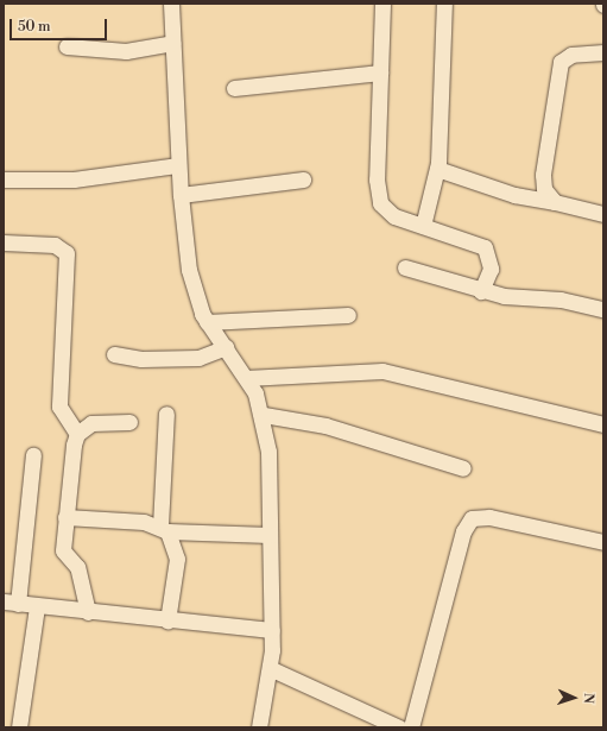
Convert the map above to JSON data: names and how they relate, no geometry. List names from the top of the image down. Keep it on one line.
{"scale_bar":"50 m","north":"right"}
